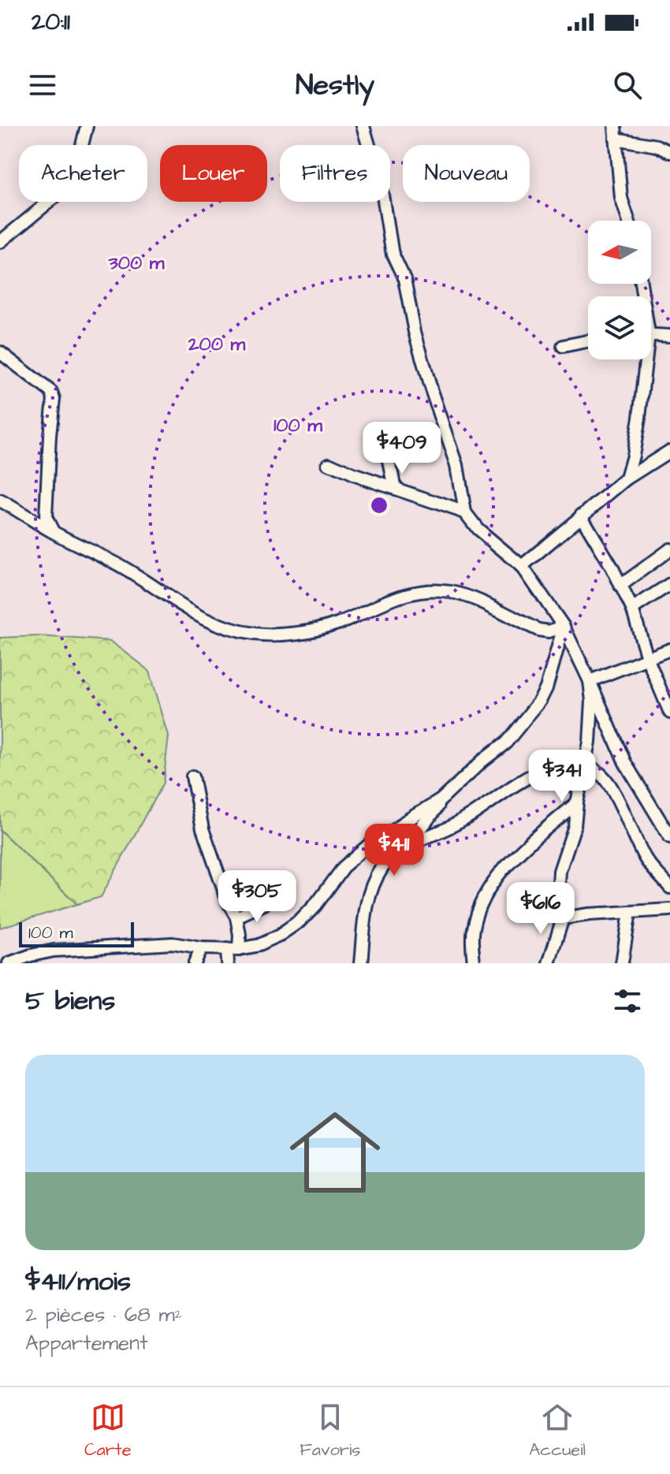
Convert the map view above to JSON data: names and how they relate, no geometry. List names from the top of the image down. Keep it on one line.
{"scale_bar":"100 m","north":"left","page":{"status":"20:11","header":"Nestly","chip":["Acheter","Louer","Filtres","Nouveau"],"price":["$409","$341","$411","$305","$616"],"scale":"100 m","heading":"5 biens","list":[{"name":"$411/mois","note":"2 pièces · 68 m² · Appartement"}],"tabs":["Carte","Favoris","Accueil"]},"rings":["300 m","200 m","100 m"]}
